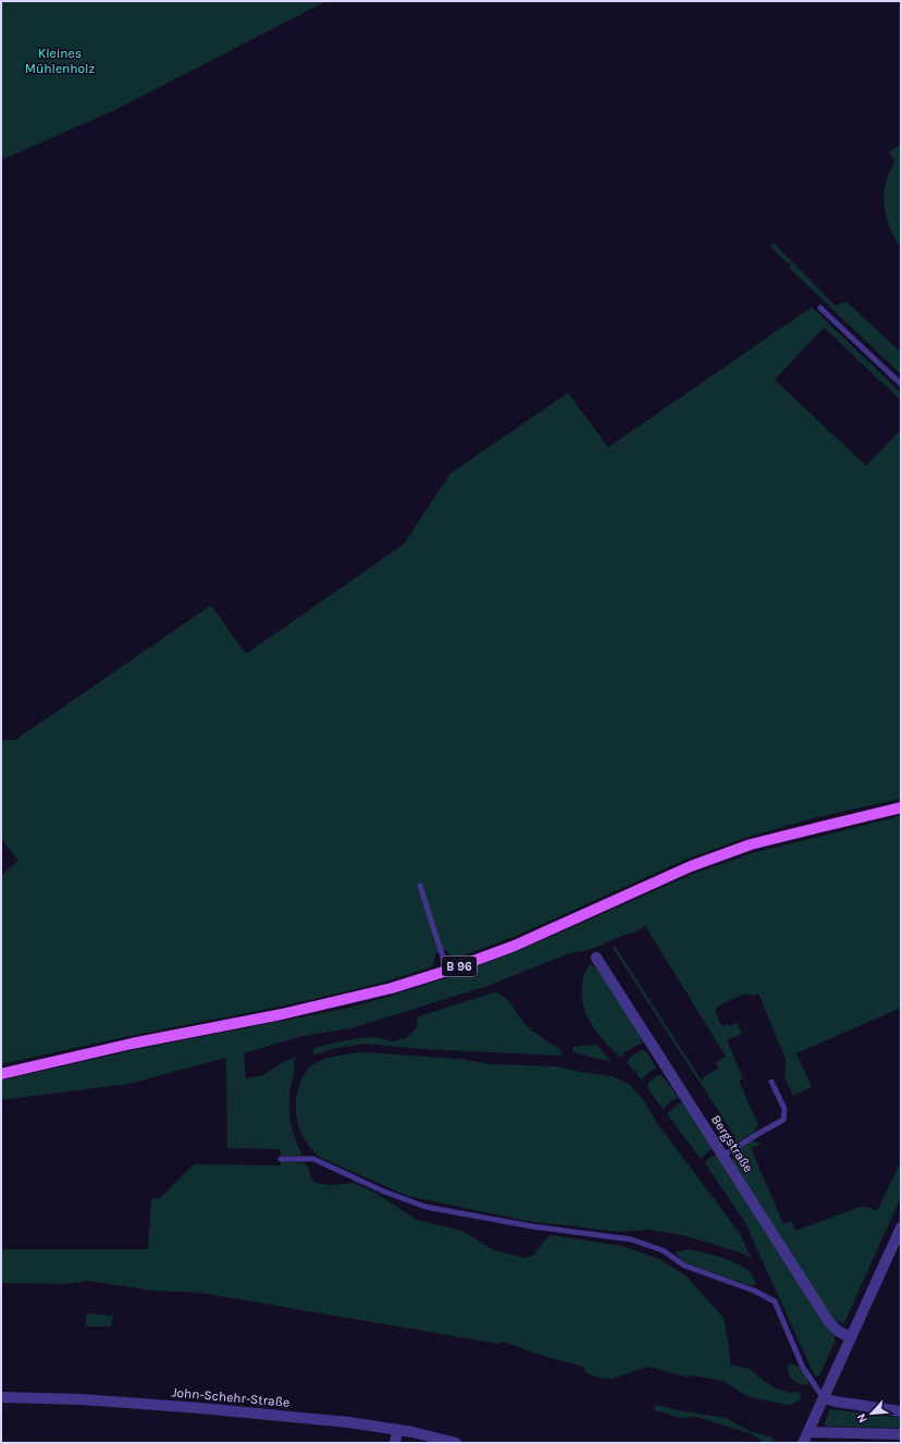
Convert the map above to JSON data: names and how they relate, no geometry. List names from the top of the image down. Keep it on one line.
{"streets":{"main road":["B 96"],"street":["Bergstraße","John-Schehr-Straße"]},"parks":["Kleines Mühlenholz"],"north":"bottom left"}
